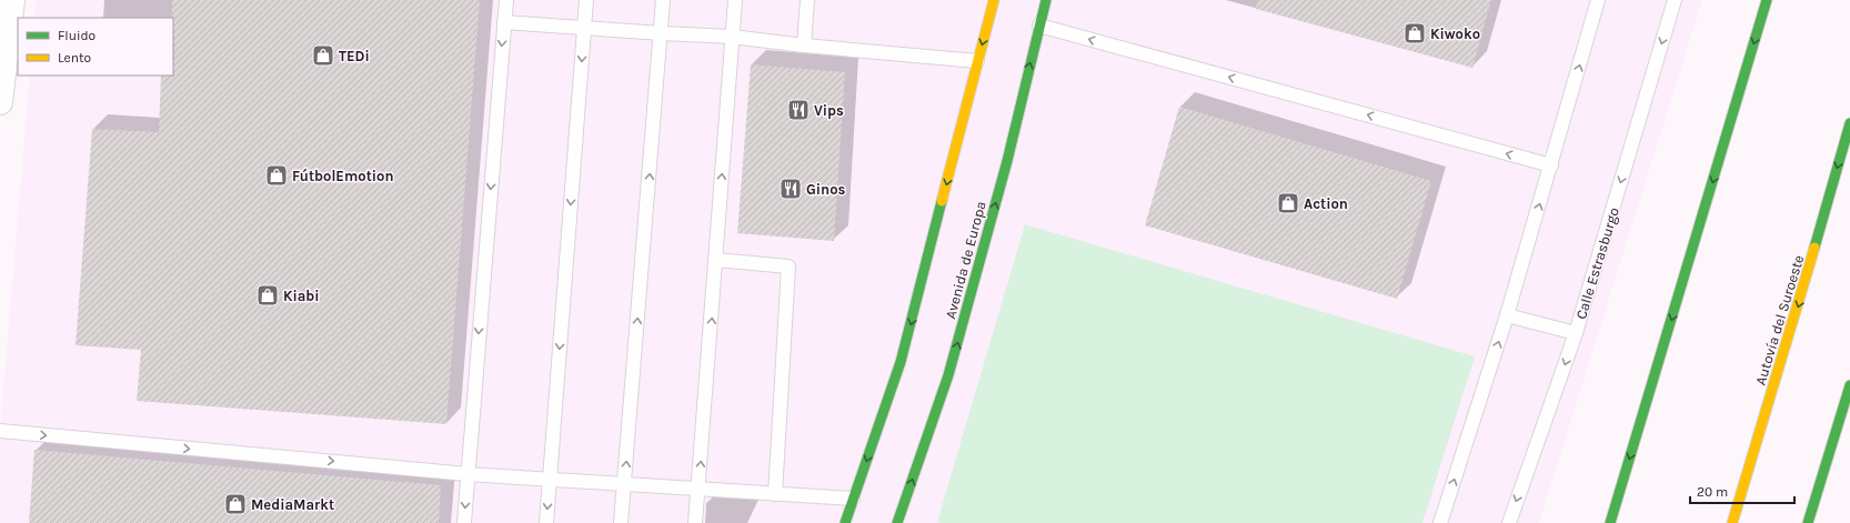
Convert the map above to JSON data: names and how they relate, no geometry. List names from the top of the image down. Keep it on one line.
{"streets":{"main road":["Avenida de Europa","Autovía del Suroeste"],"lane":["Calle Estrasburgo"]},"places":{"shop":["Kiwoko","TEDi","FútbolEmotion","Action","Kiabi","MediaMarkt"],"restaurant":["Vips","Ginos"]},"legend":["Fluido","Lento"],"scale_bar":"20 m"}
